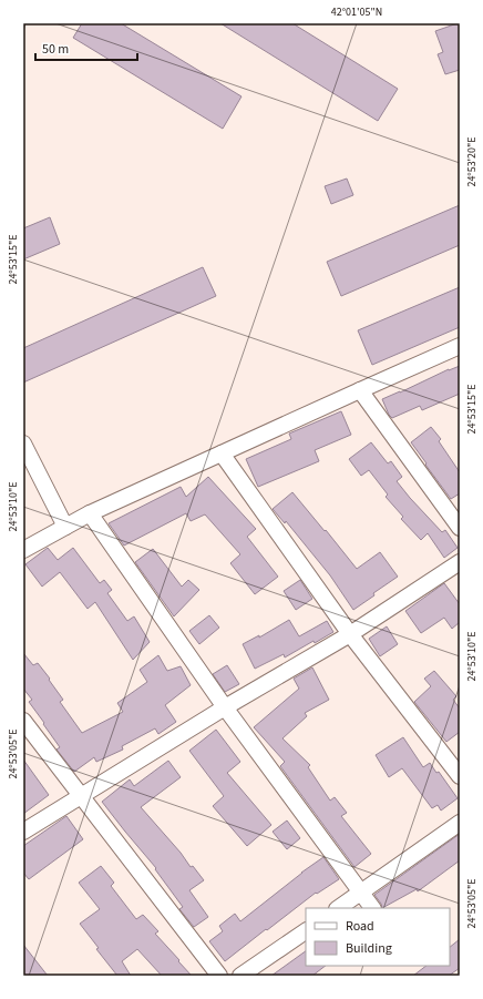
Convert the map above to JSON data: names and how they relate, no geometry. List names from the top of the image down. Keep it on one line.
{"legend":["Road","Building"],"scale_bar":"50 m","coordinates":["42°01'05\"N","24°53'20\"E","24°53'15\"E","24°53'10\"E","24°53'05\"E"]}
